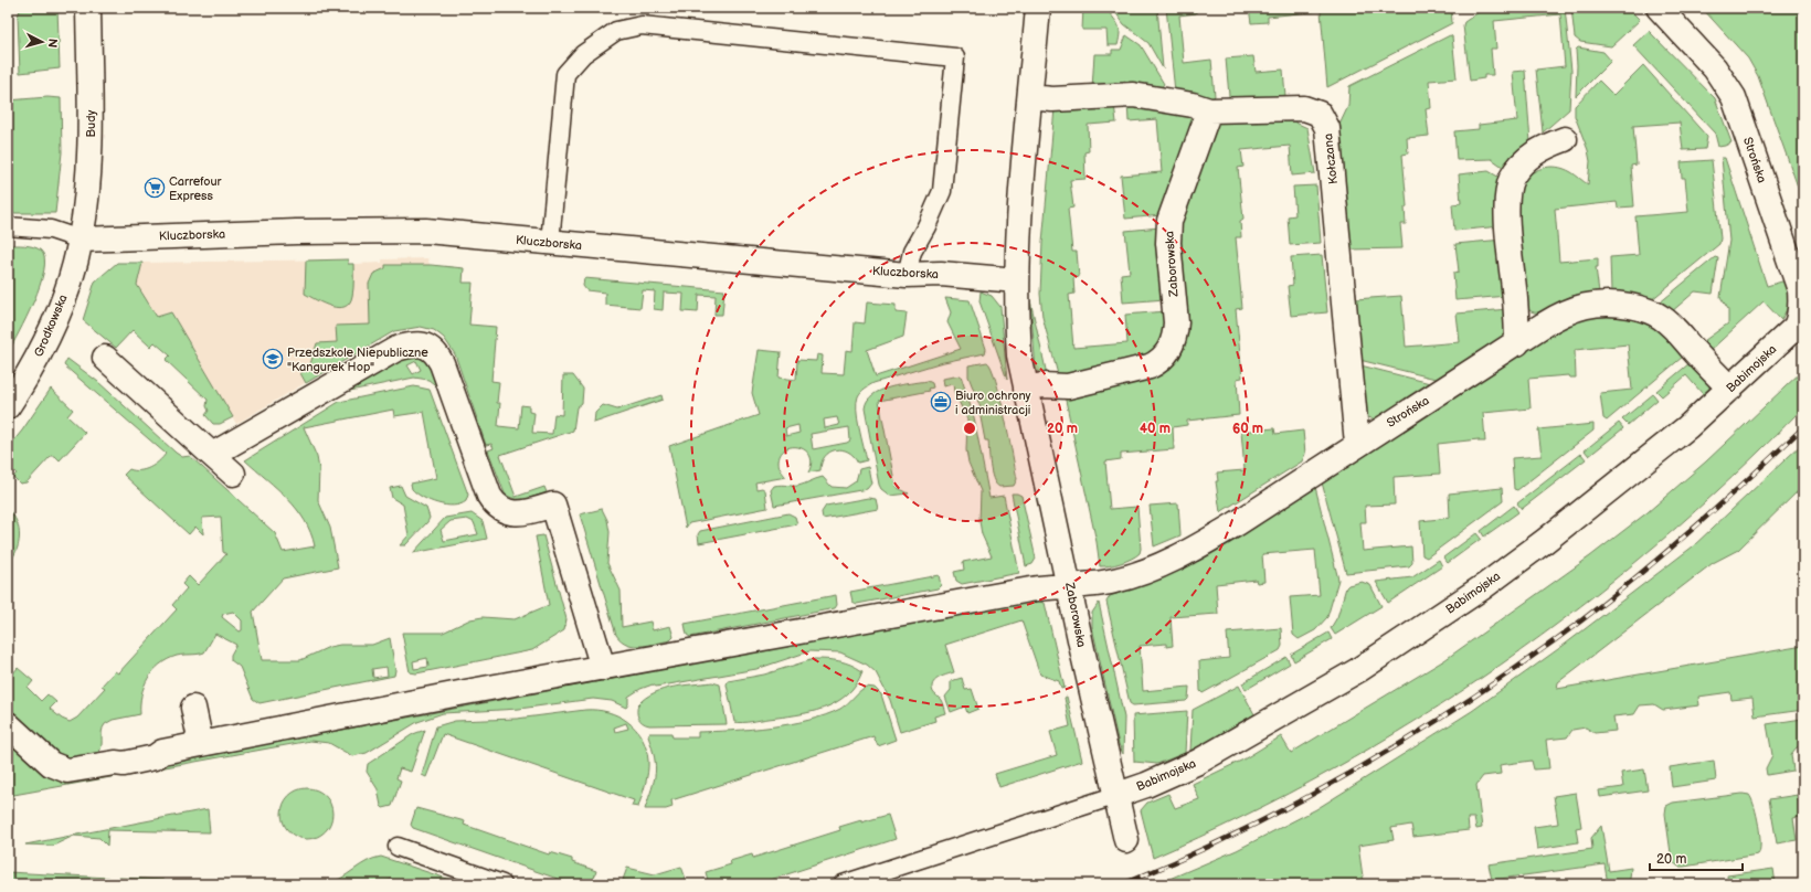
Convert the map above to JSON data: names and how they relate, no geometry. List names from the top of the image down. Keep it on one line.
{"streets":{"street":["Budy","Kołczana","Strońska","Kluczborska","Zaborowska","Grodkowska","Babimojska"]},"crossings":[["Budy","Kluczborska"],["Budy","Grodkowska"],["Kołczana","Strońska"],["Kołczana","Zaborowska"],["Strońska","Zaborowska"],["Strońska","Babimojska"],["Kluczborska","Zaborowska"],["Kluczborska","Grodkowska"],["Zaborowska","Babimojska"]],"places":{"supermarket":["Carrefour Express"],"school or university":["Przedszkole Niepubliczne \"Kangurek Hop\""],"office":["Biuro ochrony i administracji"]},"scale_bar":"20 m","north":"right","rings":["20 m","40 m","60 m"]}
